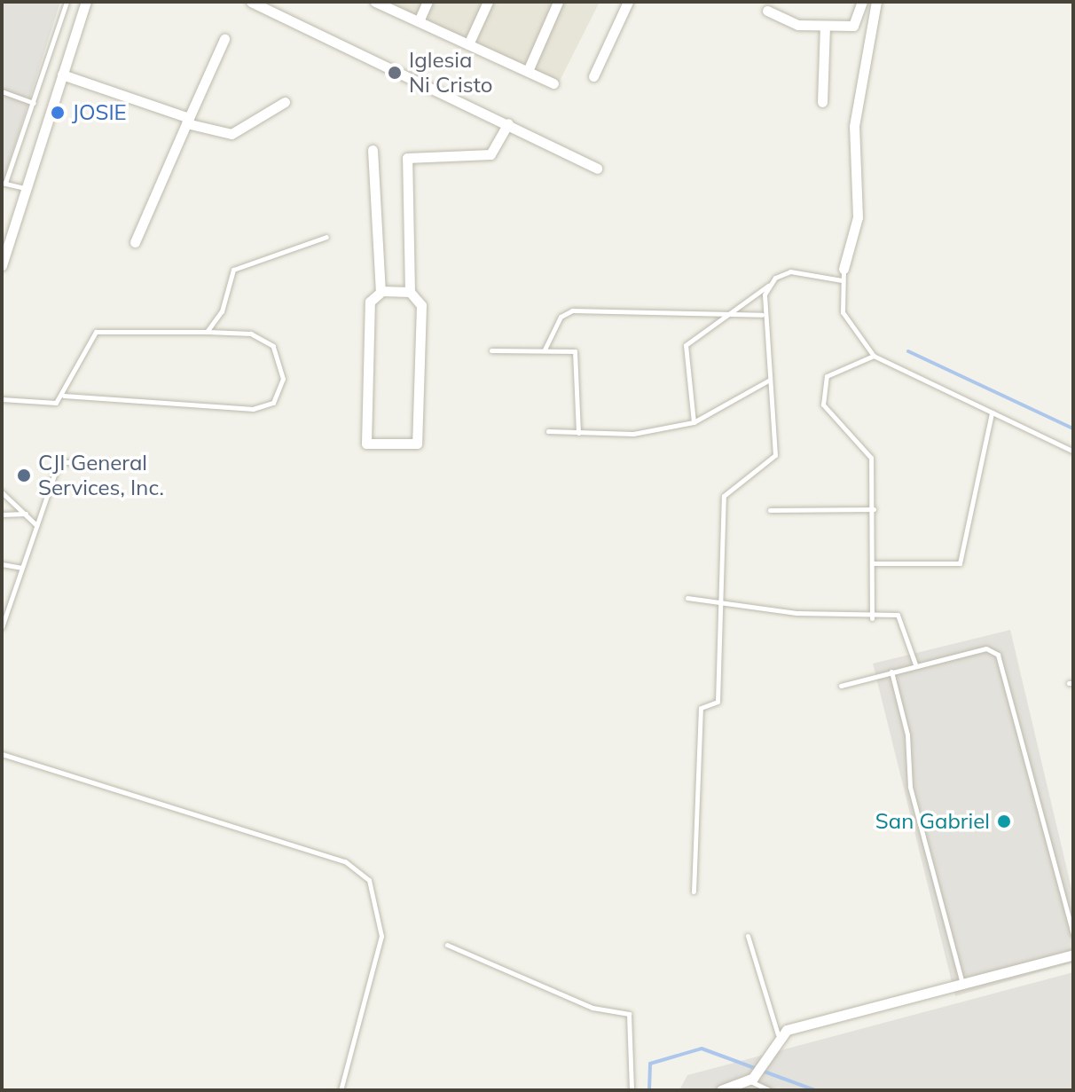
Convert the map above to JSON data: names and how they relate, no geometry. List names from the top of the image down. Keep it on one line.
{"places":["Iglesia Ni Cristo","JOSIE","CJI General Services, Inc.","San Gabriel"]}
